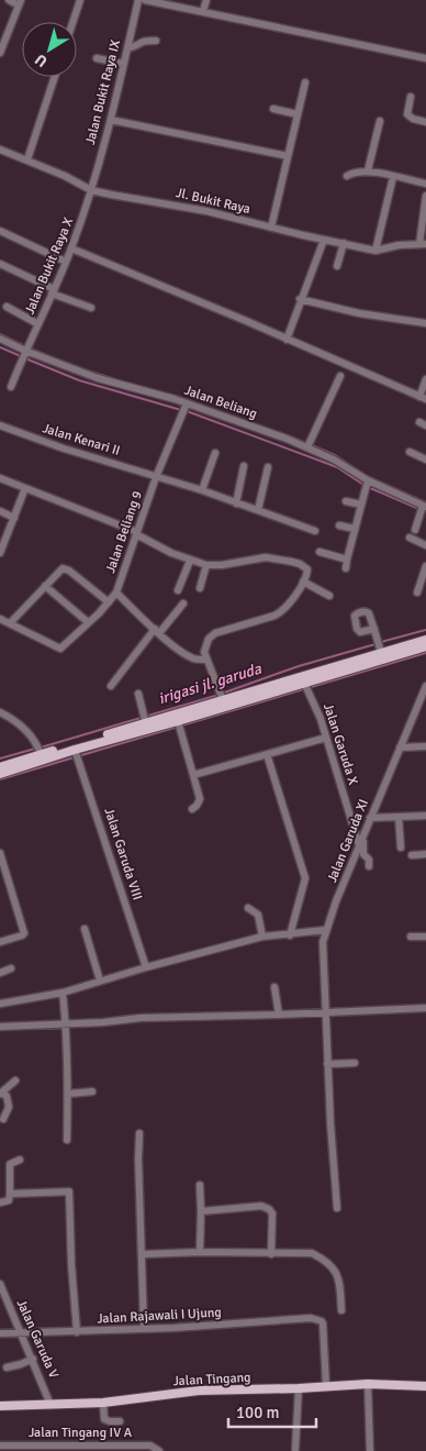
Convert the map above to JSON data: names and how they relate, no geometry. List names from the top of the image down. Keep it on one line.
{"streets":{"main road":["Jalan Tingang"],"street":["Jalan Bukit Raya IX","Jl. Bukit Raya","Jalan Bukit Raya X","Jalan Beliang","Jalan Kenari II","Jalan Beliang 9","Jalan Garuda X","Jalan Garuda XI","Jalan Garuda VIII","Jalan Rajawali I Ujung","Jalan Garuda V","Jalan Tingang IV A"]},"crossings":[["Jalan Bukit Raya IX","Jl. Bukit Raya"],["Jalan Bukit Raya IX","Jalan Bukit Raya X"],["Jl. Bukit Raya","Jalan Bukit Raya X"],["Jalan Bukit Raya X","Jalan Beliang"],["Jalan Beliang","Jalan Beliang 9"],["Jalan Kenari II","Jalan Beliang 9"],["Jalan Garuda X","Jalan Garuda XI"],["Jalan Rajawali I Ujung","Jalan Garuda V"],["Jalan Rajawali I Ujung","Jalan Tingang"],["Jalan Garuda V","Jalan Tingang"]],"water":["irigasi jl. garuda"],"scale_bar":"100 m","north":"bottom left"}
